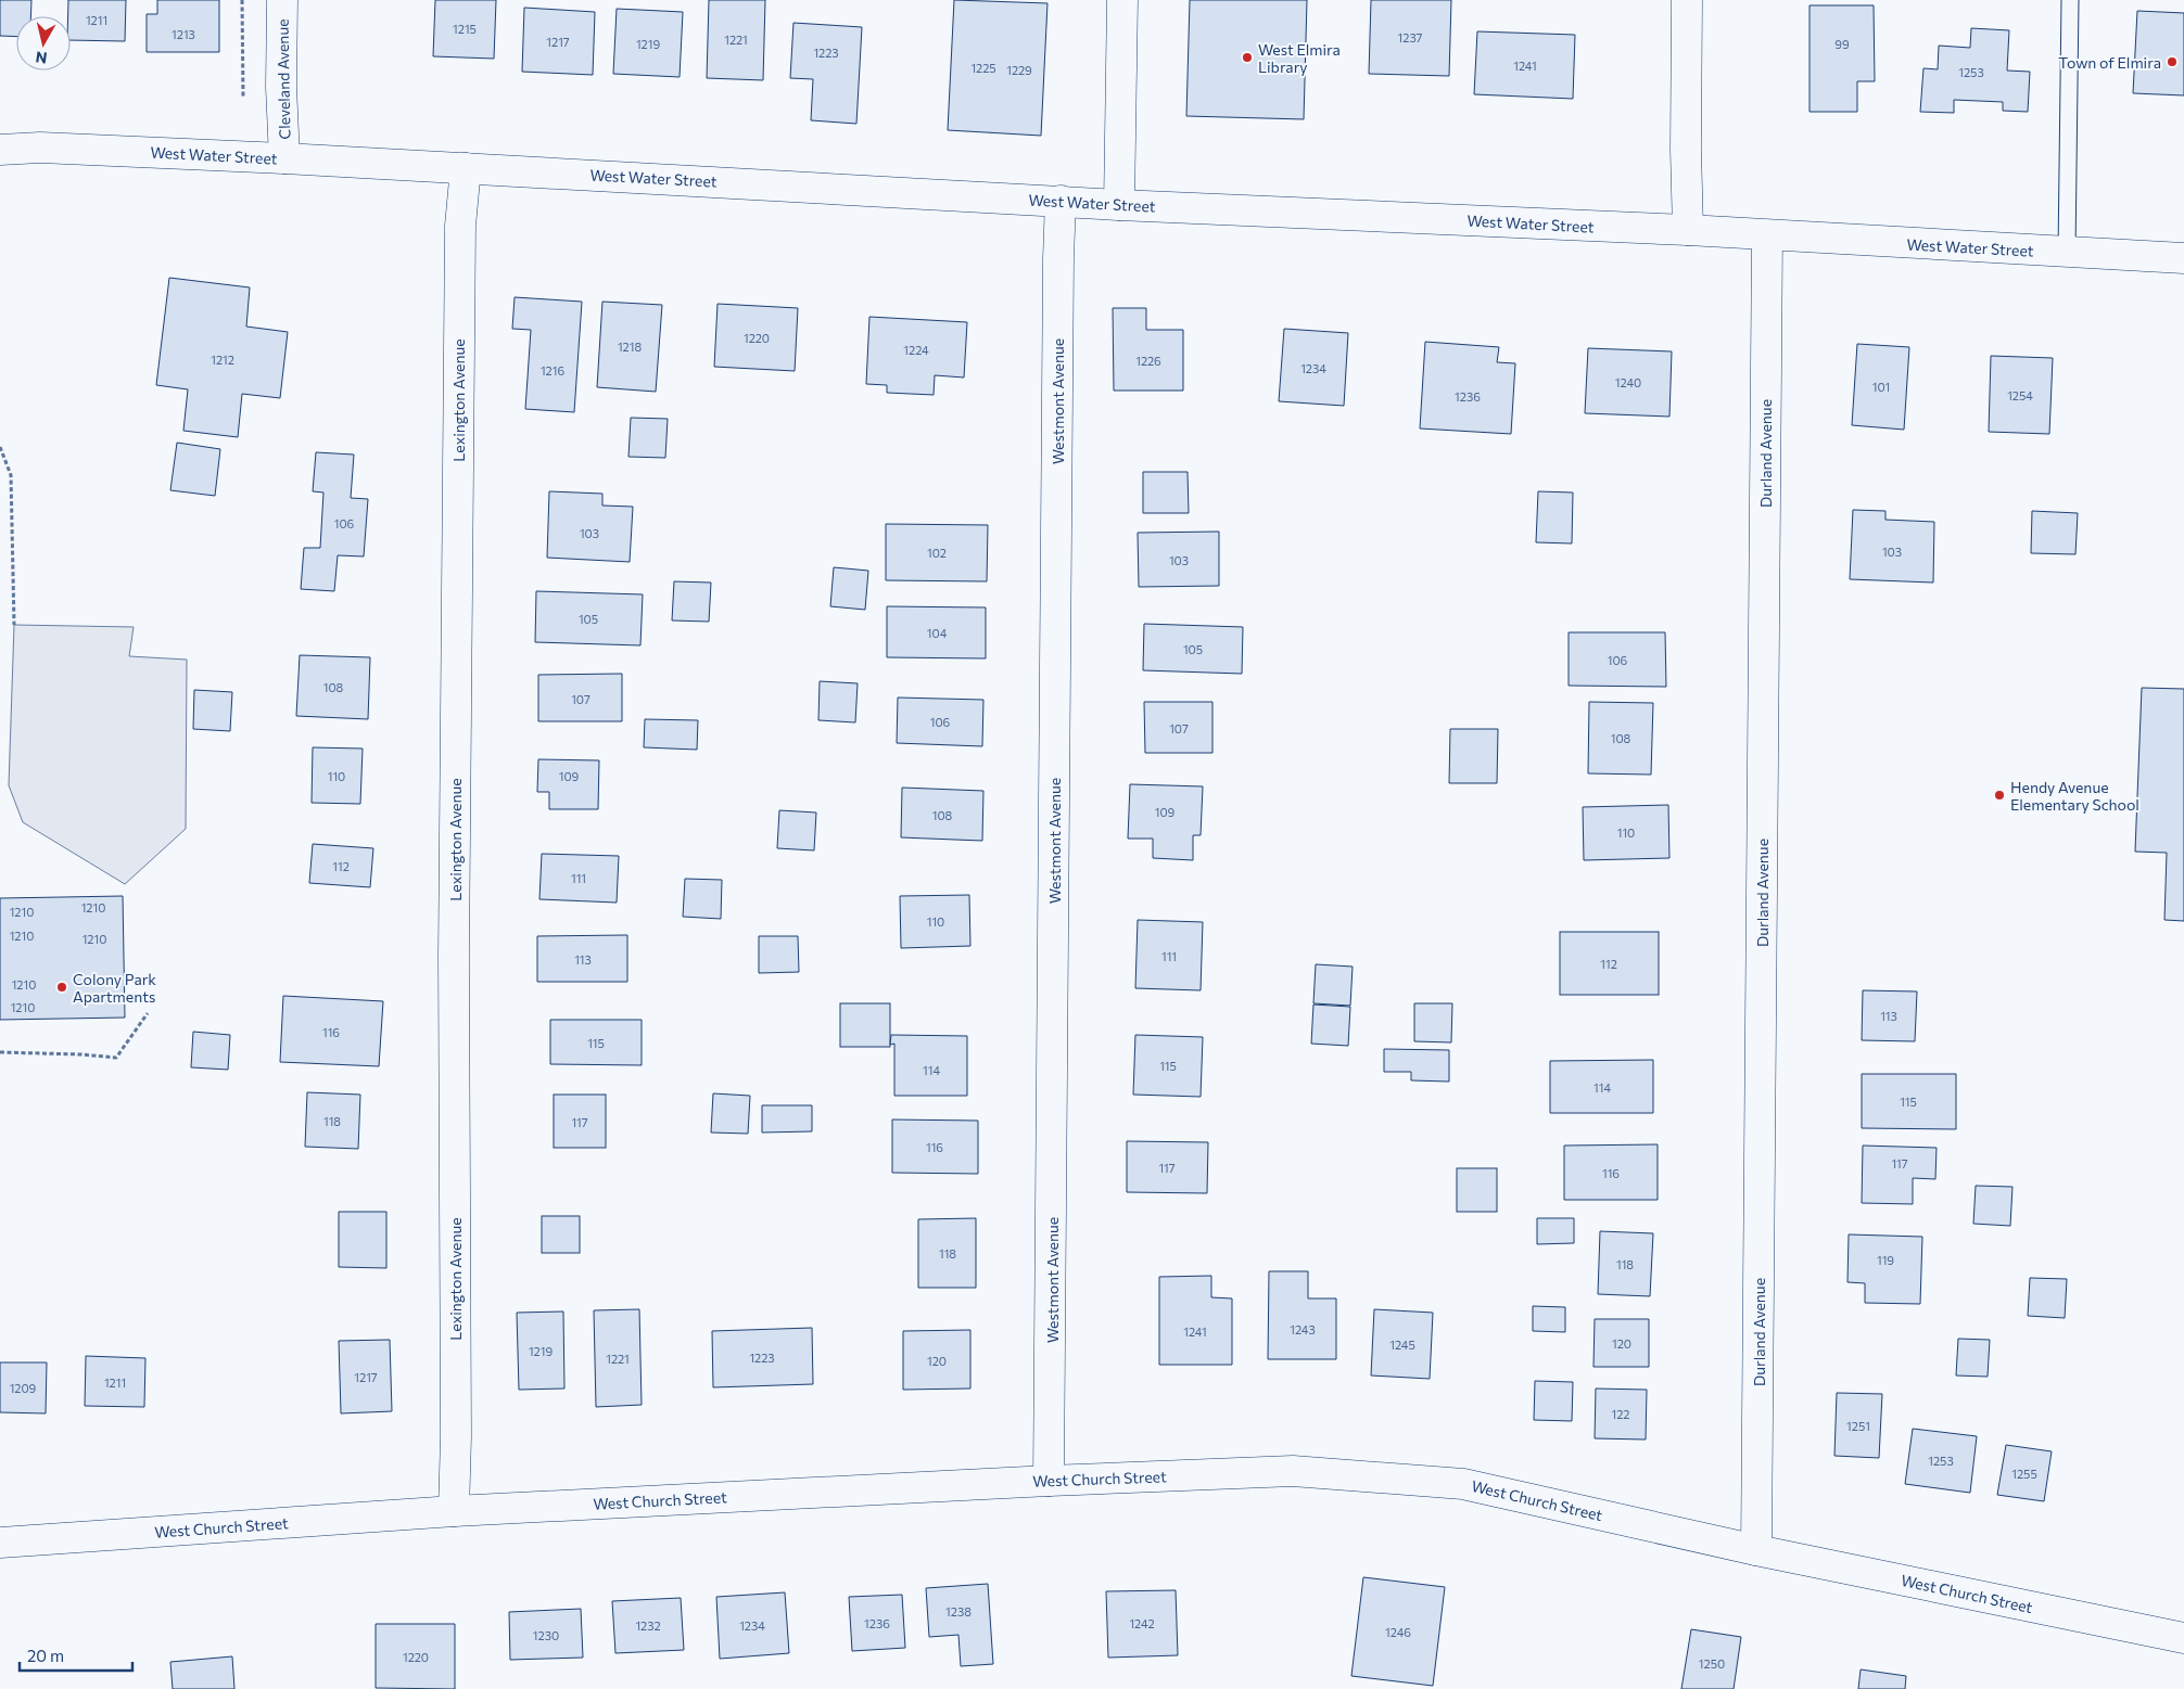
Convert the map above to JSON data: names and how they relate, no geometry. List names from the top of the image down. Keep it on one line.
{"streets":{"street":["Cleveland Avenue","West Water Street","Lexington Avenue","Westmont Avenue","Durland Avenue","West Church Street"]},"crossings":[["Cleveland Avenue","West Water Street"],["West Water Street","Lexington Avenue"],["West Water Street","Westmont Avenue"],["West Water Street","Durland Avenue"],["Lexington Avenue","West Church Street"],["Westmont Avenue","West Church Street"],["Durland Avenue","West Church Street"]],"places":["West Elmira Library","Town of Elmira","Hendy Avenue Elementary School","Colony Park Apartments"],"house_numbers":["1211","1215","1213","1237","1221","1217","1219","99","1223","1241","1225","1229","1253","1220","1218","1224","1212","1226","1234","1216","1240","101","1254","1236","106","103","103","102","103","105","104","105","106","108","107","106","107","108","110","109","109","108","110","112","111","1210","1210","110","1210","1210","111","113","112","1210","1210","113","116","115","115","114","114","115","118","117","116","117","117","116","118","119","118","1243","1241","120","1245","1219","1223","1221","120","1217","1211","1209","122","1251","1253","1255","1238","1236","1242","1232","1234","1246","1230","1220","1250"],"scale_bar":"20 m","north":"bottom"}
